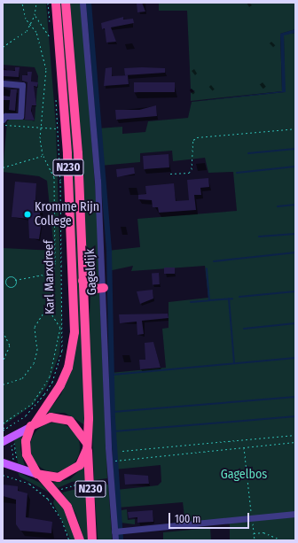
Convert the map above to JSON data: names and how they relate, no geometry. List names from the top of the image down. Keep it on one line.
{"streets":{"highway":["N230","Karl Marxdreef"],"street":["Gageldijk"]},"crossings":[["N230","Karl Marxdreef"]],"parks":["Gagelbos"],"places":["Kromme Rijn College"],"scale_bar":"100 m"}
